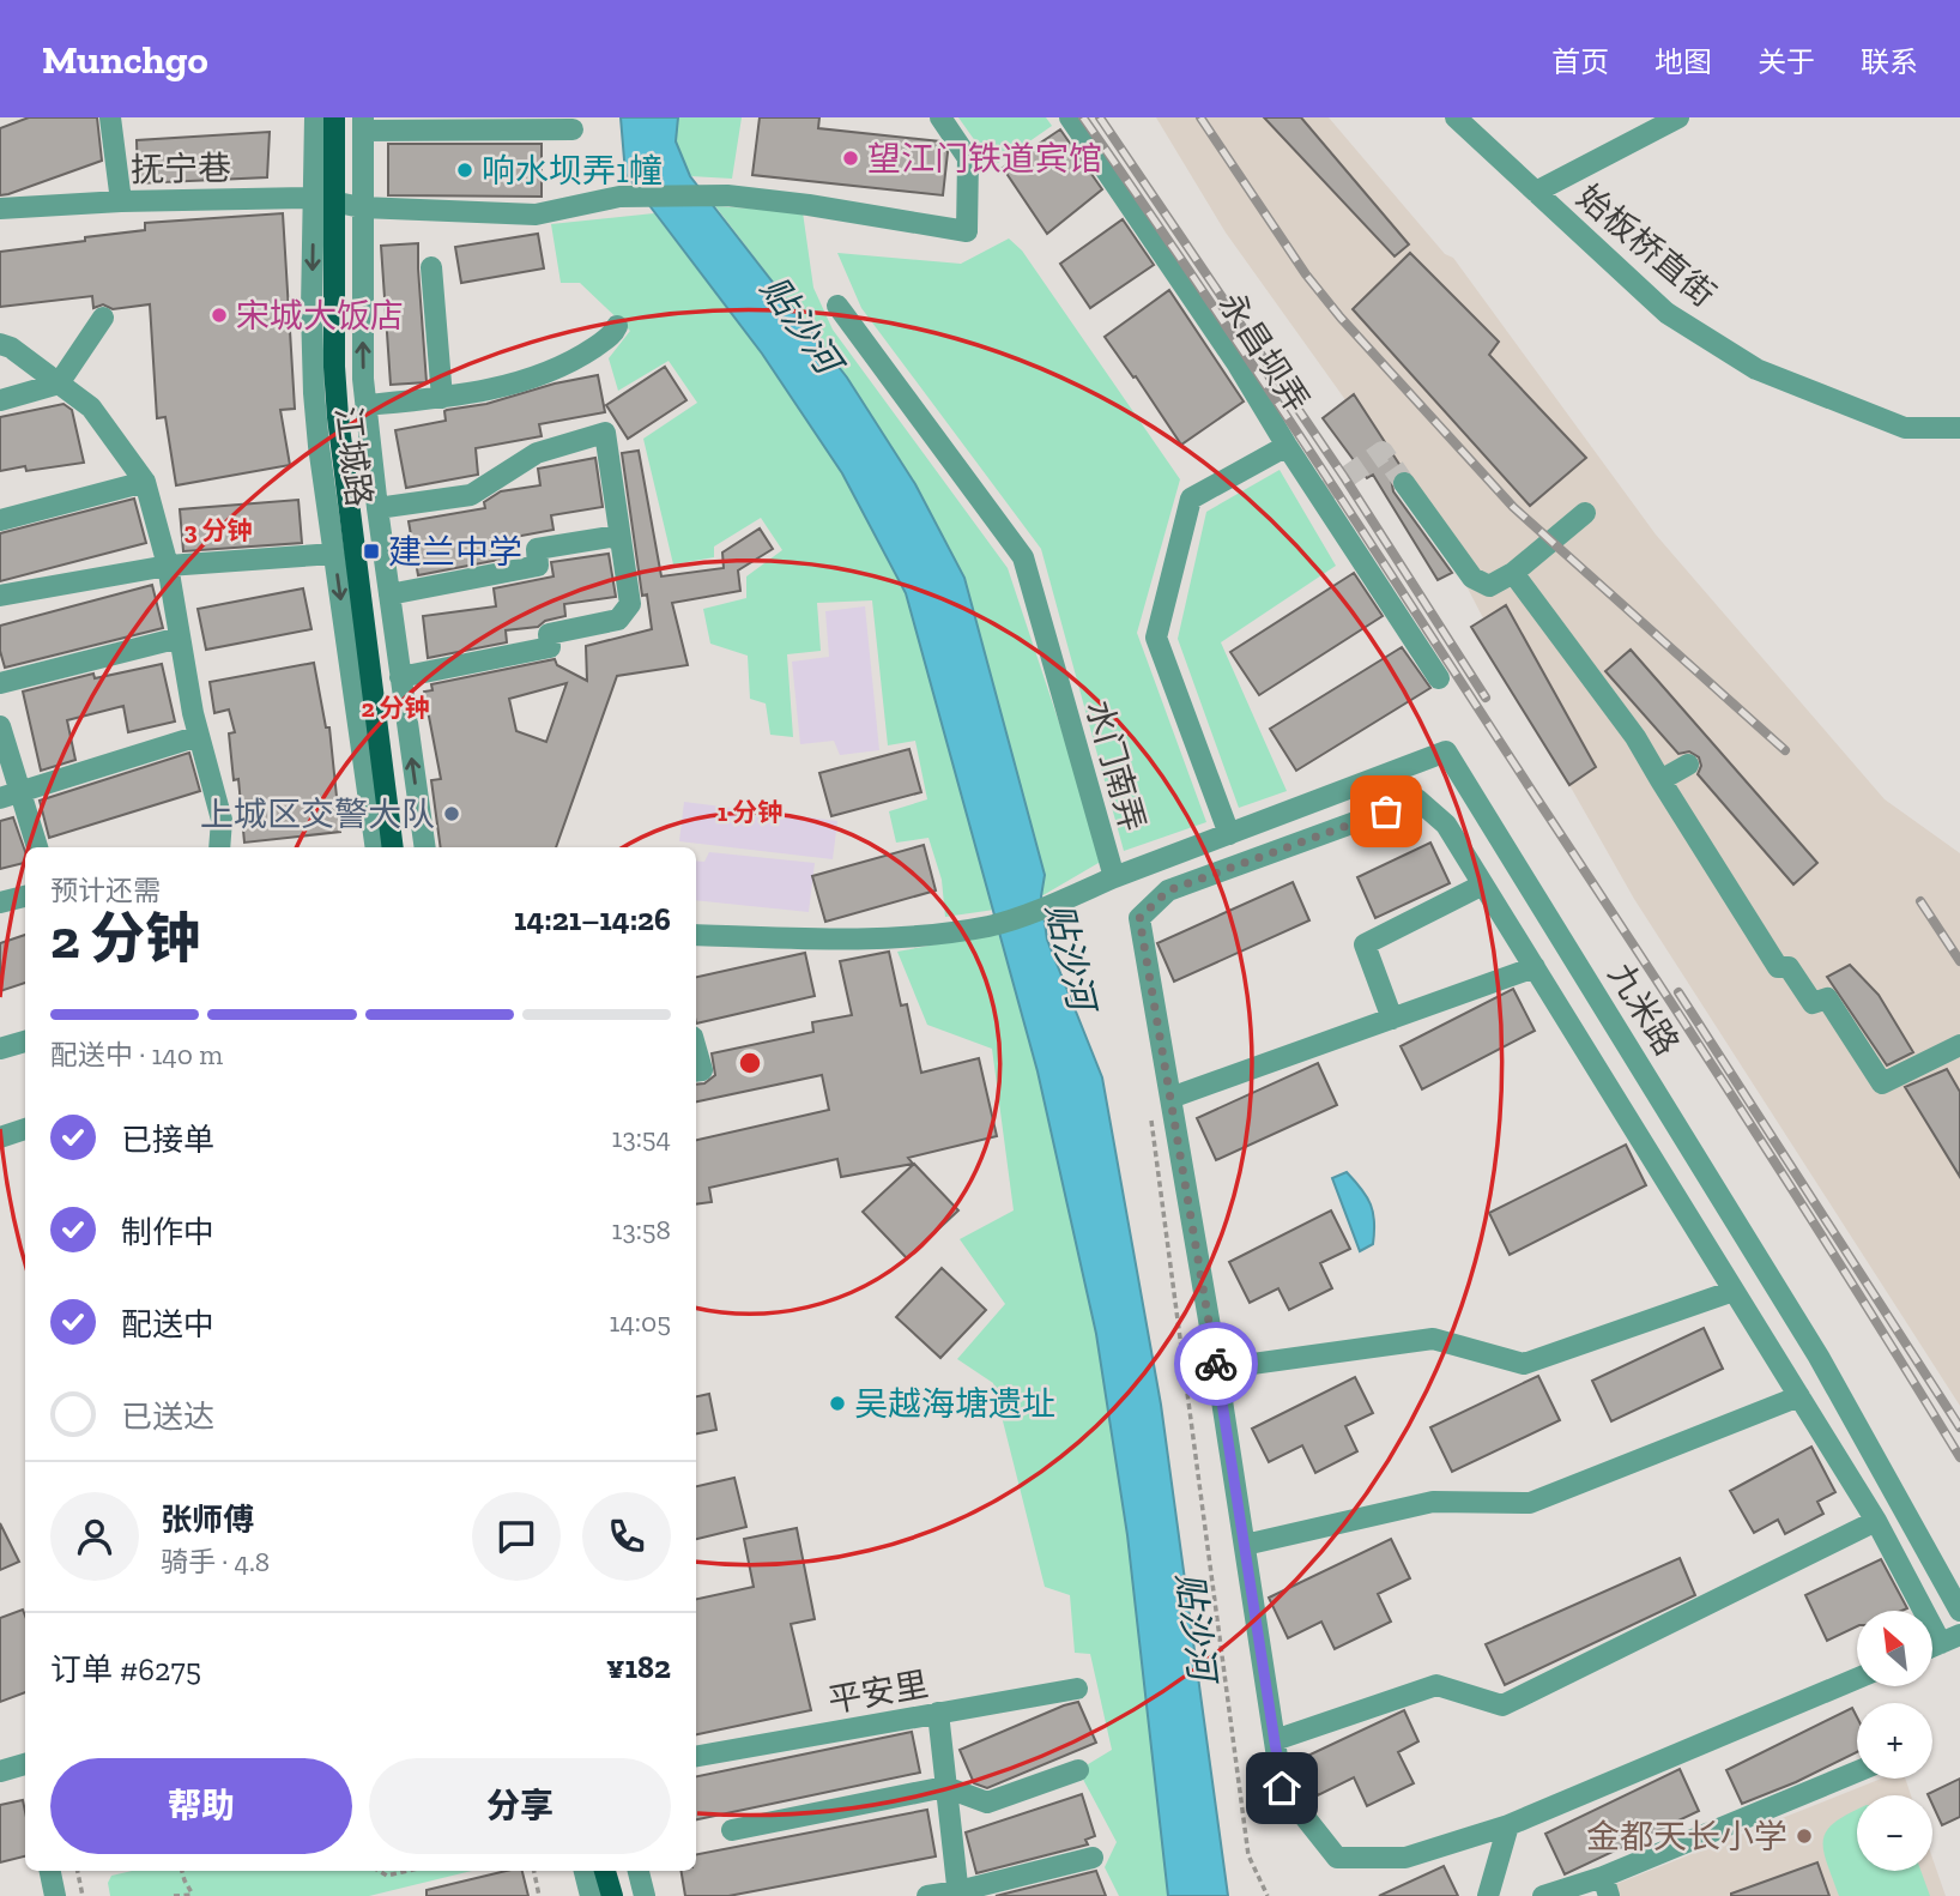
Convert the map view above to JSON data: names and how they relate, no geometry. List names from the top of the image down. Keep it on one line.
{"streets":{"main road":["江城路"],"street":["抚宁巷","始板桥直街","永昌坝弄","水门南弄","九米路","平安里"]},"crossings":[["抚宁巷","江城路"],["永昌坝弄","九米路"],["水门南弄","九米路"]],"water":["贴沙河"],"places":{"other":["望江门铁道宾馆","响水坝弄1幢","宋城大饭店","上城区交警大队","吴越海塘遗址","金都天长小学"],"transit":["建兰中学"]},"north":"top left","page":{"header":"Munchgo","nav":["首页","地图","关于","联系"],"heading":["2 分钟","预计还需","14:21–14:26"],"panel":["张师傅","骑手 · 4.8","订单 #6275","¥182"],"bar":"配送中 · 140 m","list":[["已接单","13:54"],["制作中","13:58"],["配送中","14:05"],"已送达"],"map_buttons":["+","−"],"buttons":["帮助","分享"]},"rings":["3 分钟","2 分钟","1 分钟"]}
